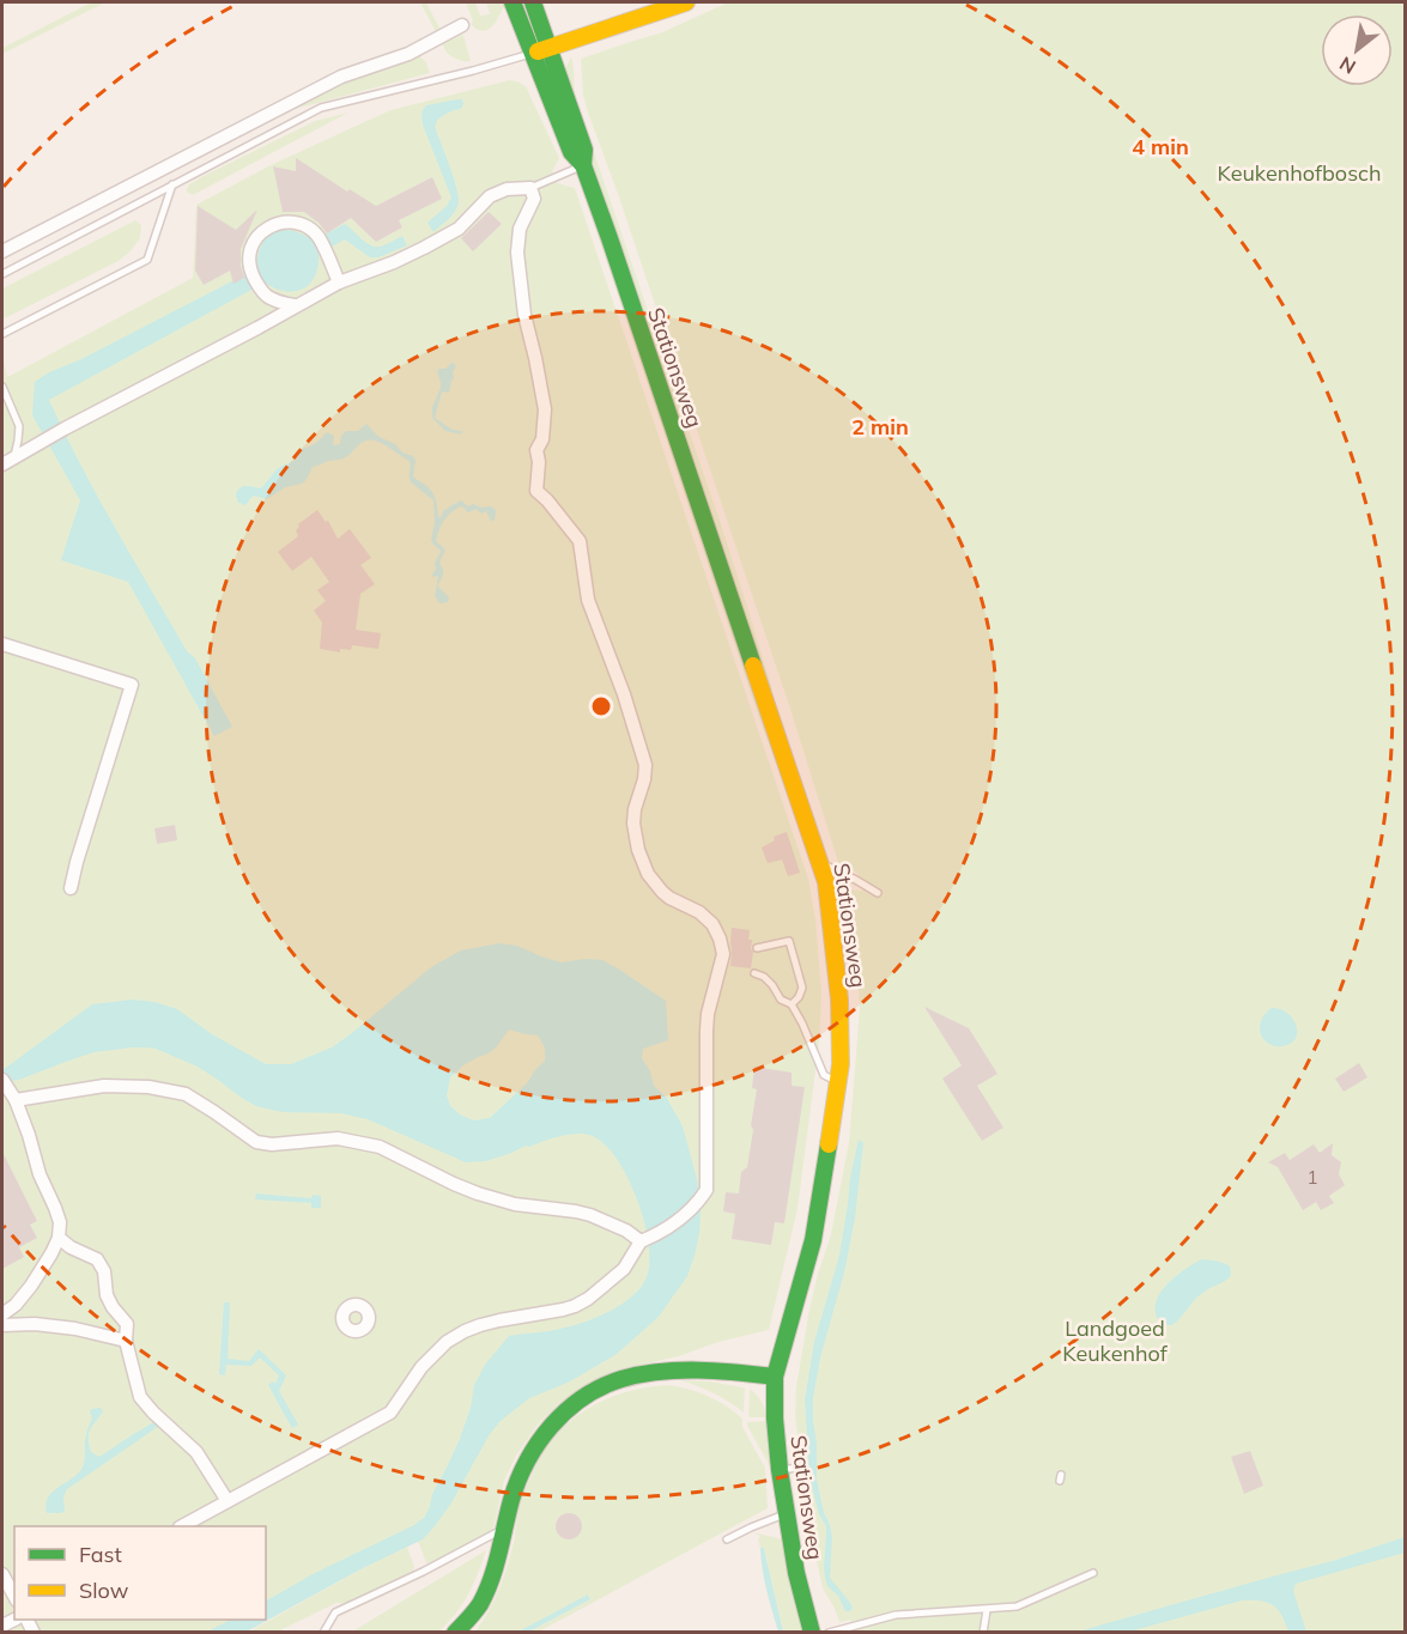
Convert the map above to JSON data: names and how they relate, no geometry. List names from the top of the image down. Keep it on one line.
{"streets":{"main road":["Stationsweg"]},"parks":["Keukenhofbosch","Landgoed Keukenhof"],"house_numbers":["1"],"legend":["Fast","Slow"],"north":"bottom left","rings":["4 min","2 min"]}
